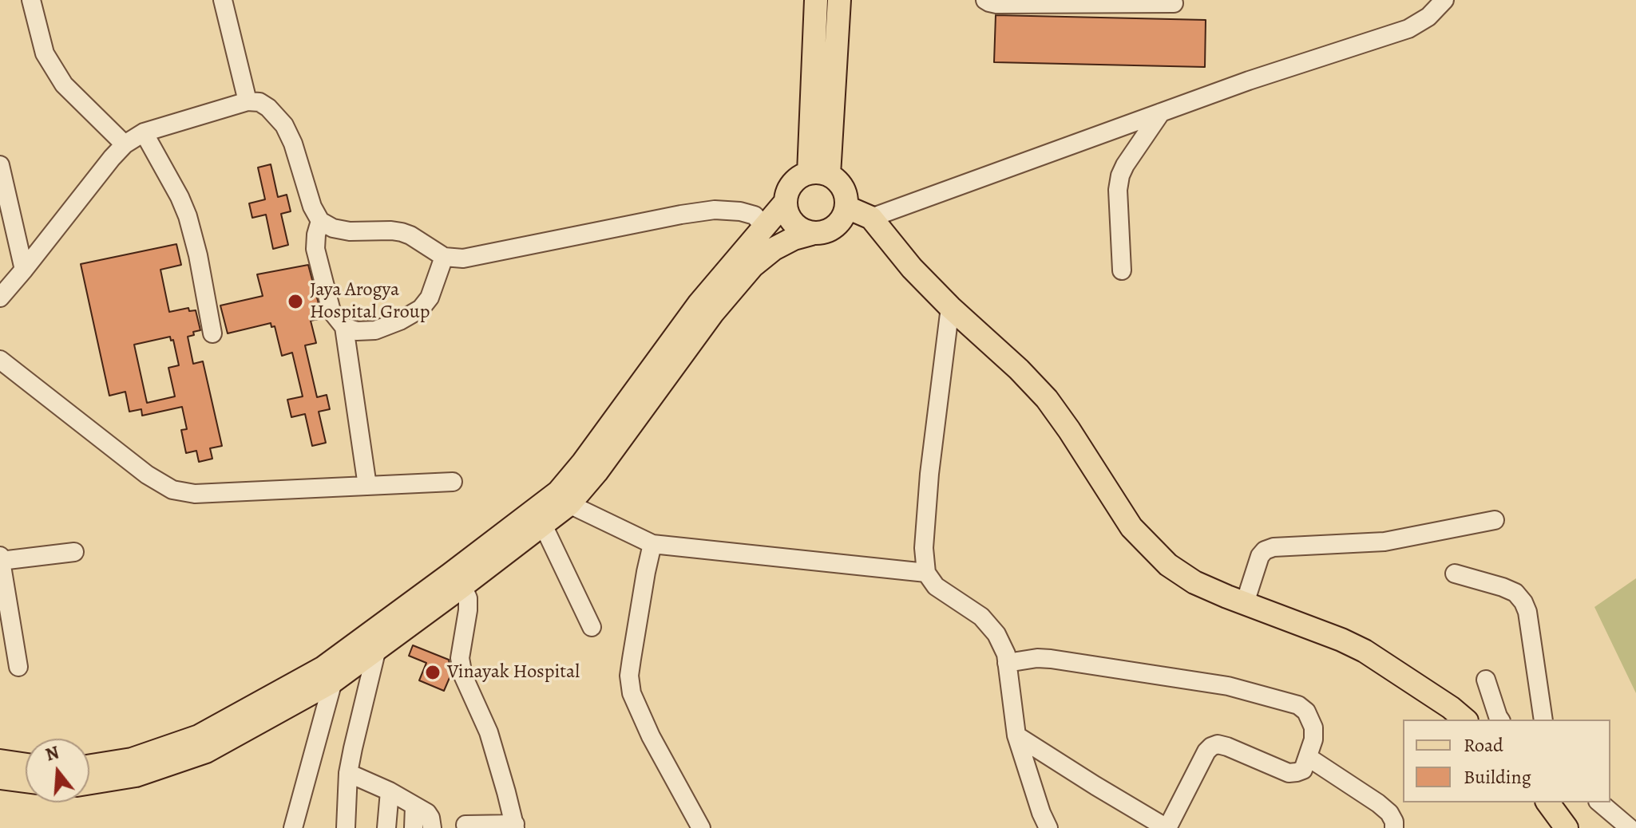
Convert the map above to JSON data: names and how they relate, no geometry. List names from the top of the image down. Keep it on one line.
{"places":["Jaya Arogya Hospital Group","Vinayak Hospital"],"legend":["Road","Building"],"north":"top"}
